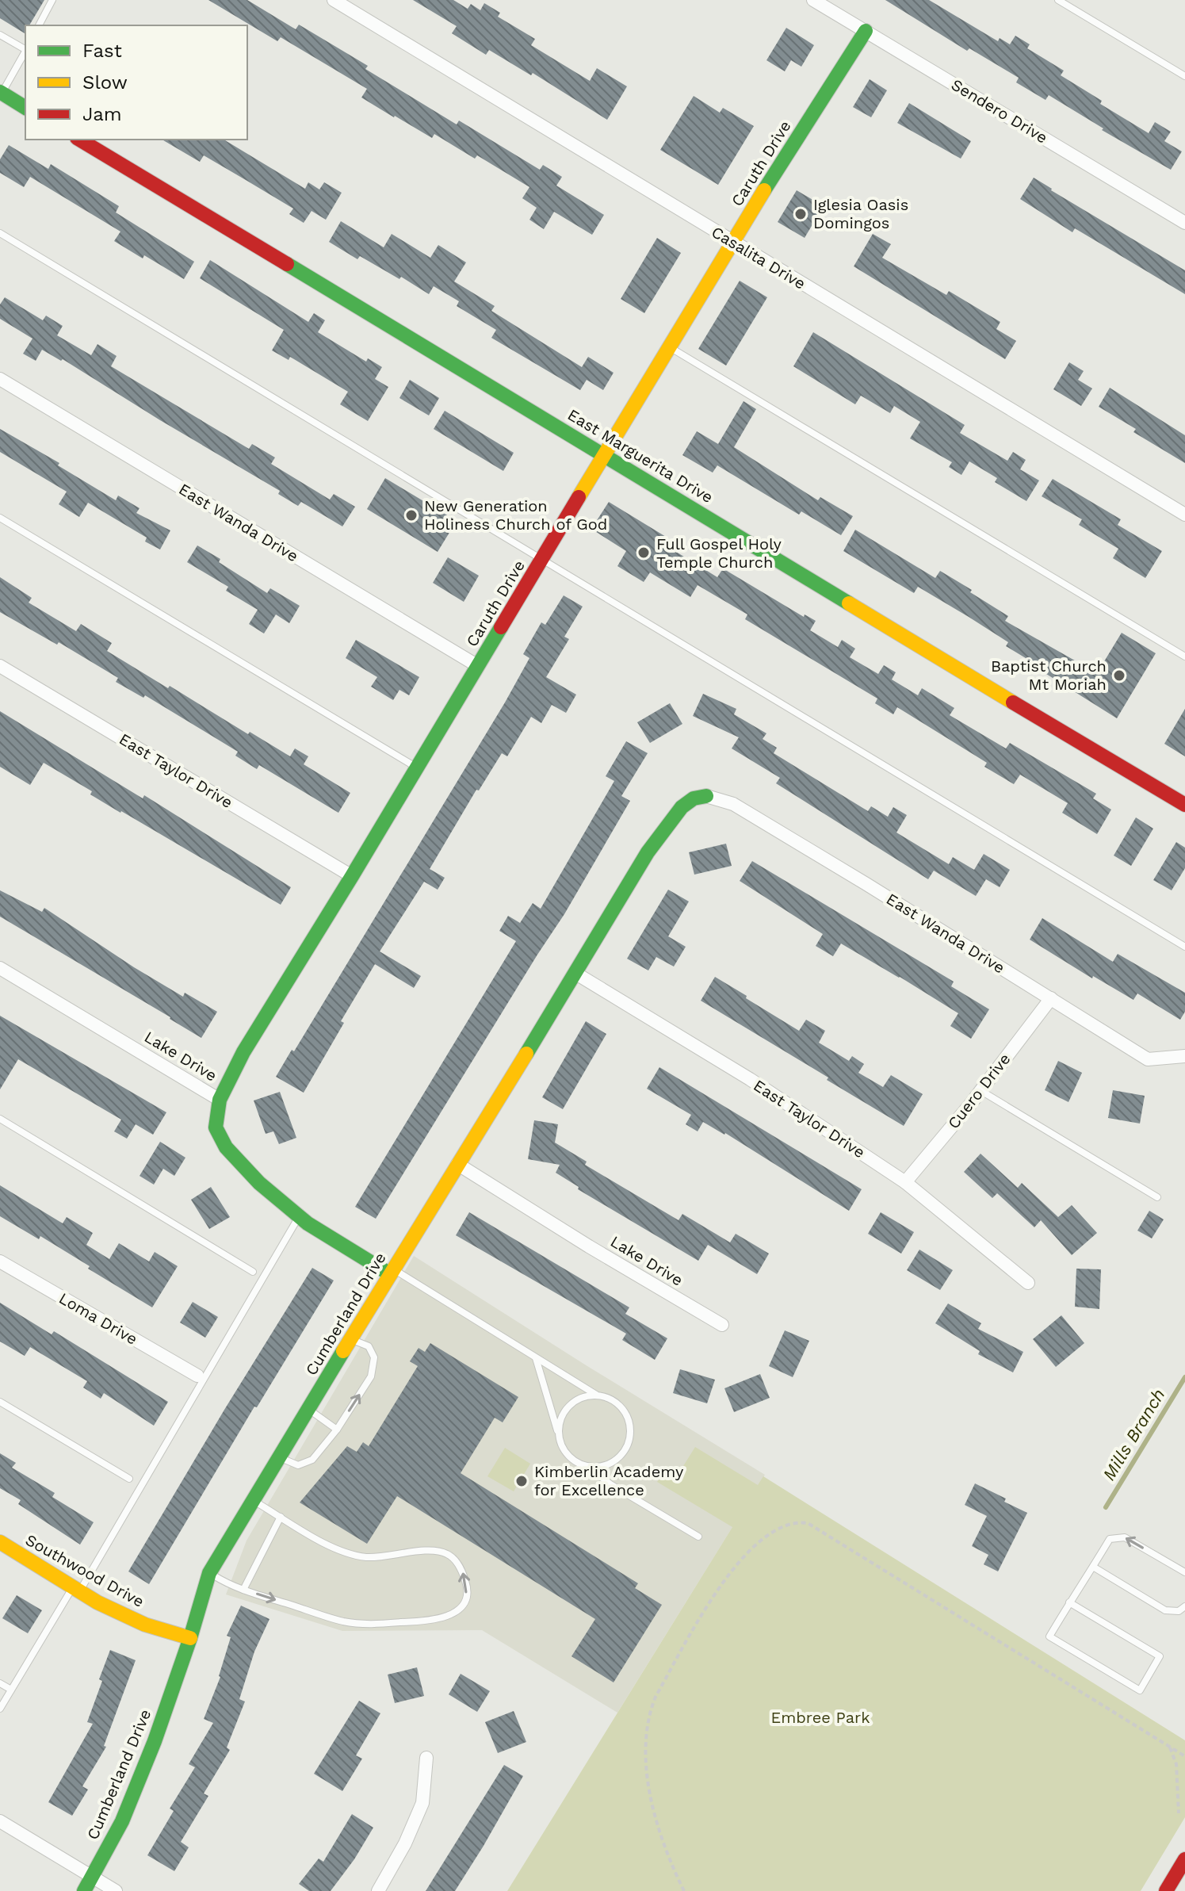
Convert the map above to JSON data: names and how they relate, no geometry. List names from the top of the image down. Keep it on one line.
{"streets":{"street":["Sendero Drive","Caruth Drive","Casalita Drive","East Marguerita Drive","East Wanda Drive","East Taylor Drive","Lake Drive","Cuero Drive","Cumberland Drive","Loma Drive","Southwood Drive"]},"crossings":[["Sendero Drive","Caruth Drive"],["Caruth Drive","Casalita Drive"],["Caruth Drive","East Marguerita Drive"],["Caruth Drive","East Wanda Drive"],["Caruth Drive","East Taylor Drive"],["Caruth Drive","Lake Drive"],["East Wanda Drive","Cuero Drive"],["East Wanda Drive","Cumberland Drive"],["East Taylor Drive","Cuero Drive"],["East Taylor Drive","Cumberland Drive"],["Lake Drive","Cumberland Drive"],["Cumberland Drive","Southwood Drive"]],"water":["Mills Branch"],"parks":["Embree Park"],"places":["Iglesia Oasis Domingos","New Generation Holiness Church of God","Full Gospel Holy Temple Church","Baptist Church Mt Moriah","Kimberlin Academy for Excellence"],"legend":["Fast","Slow","Jam"]}
